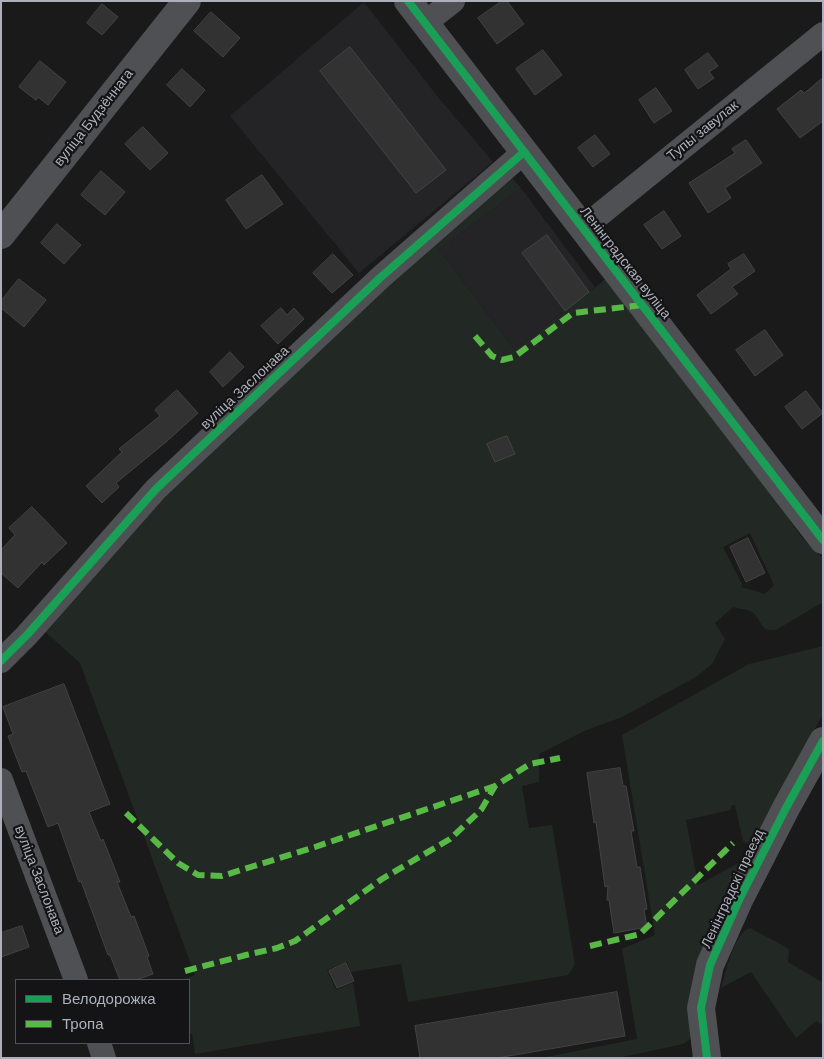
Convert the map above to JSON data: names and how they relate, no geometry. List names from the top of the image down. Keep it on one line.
{"streets":{"street":["вуліца Будзённага","Тупы завулак","Ленінградская вуліца","вуліца Заслонава","Ленінградскі праезд"]},"crossings":[["Тупы завулак","Ленінградская вуліца"],["Ленінградская вуліца","вуліца Заслонава"]],"legend":["Велодорожка","Тропа"]}
